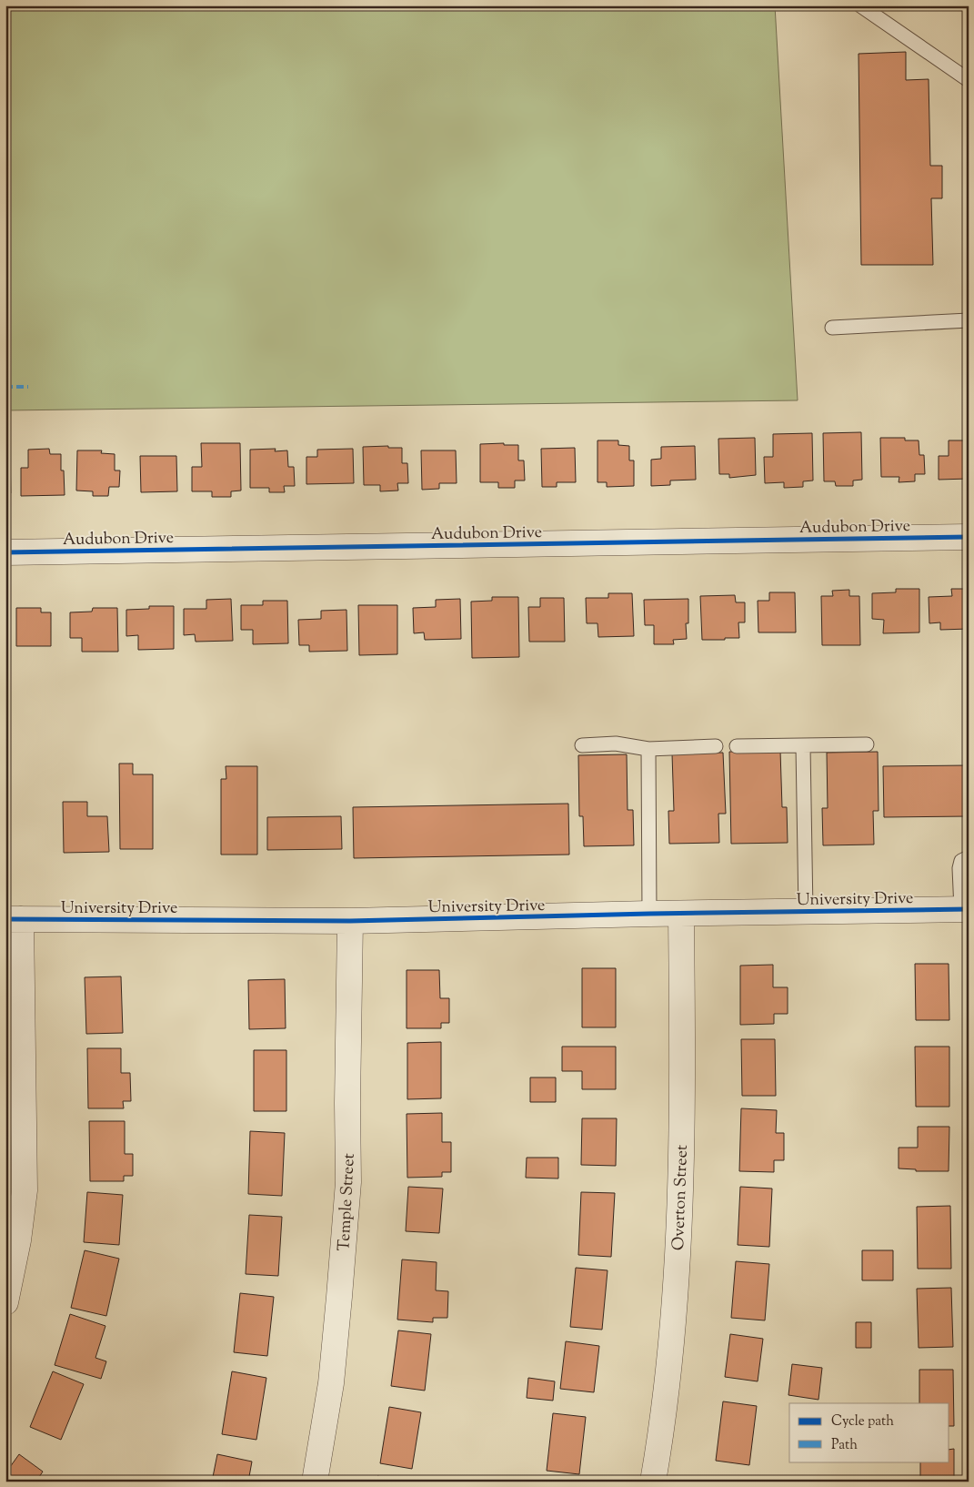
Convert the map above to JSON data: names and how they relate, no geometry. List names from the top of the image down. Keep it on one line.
{"streets":{"street":["Audubon Drive","University Drive","Overton Street","Temple Street"]},"crossings":[["University Drive","Overton Street"],["University Drive","Temple Street"]],"legend":["Cycle path","Path"]}
